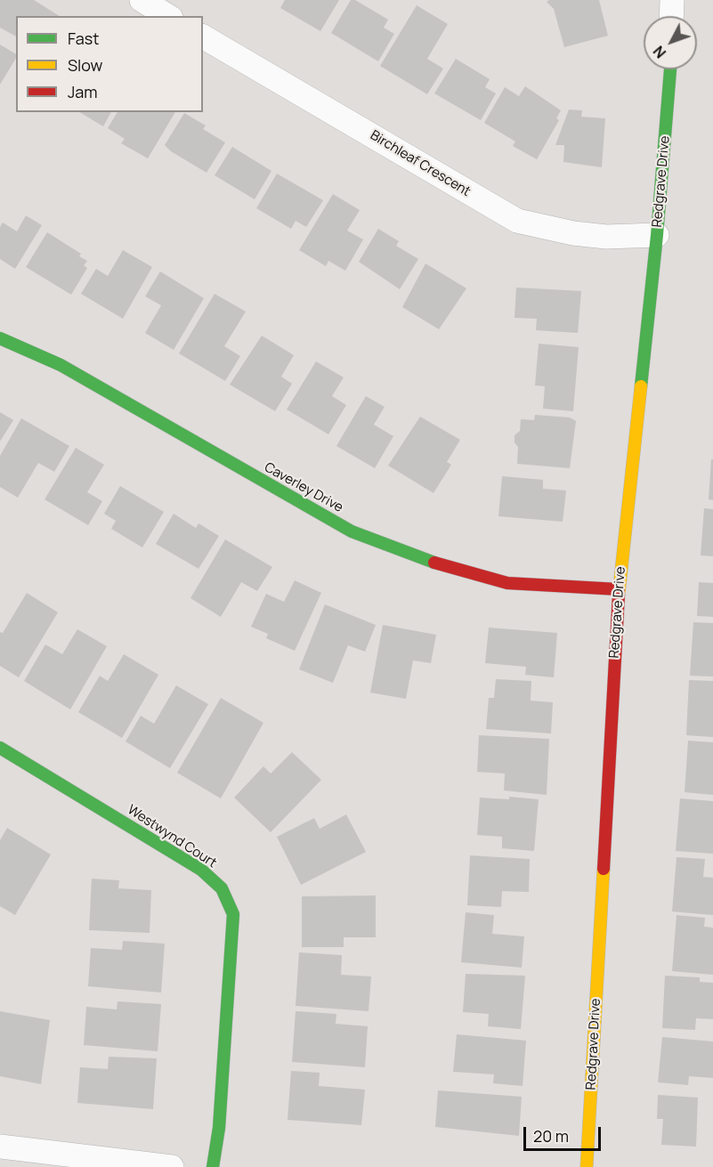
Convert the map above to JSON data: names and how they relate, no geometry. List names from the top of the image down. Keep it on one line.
{"streets":{"street":["Birchleaf Crescent","Redgrave Drive","Caverley Drive","Westwynd Court"]},"crossings":[["Birchleaf Crescent","Redgrave Drive"],["Redgrave Drive","Caverley Drive"]],"legend":["Fast","Slow","Jam"],"scale_bar":"20 m","north":"bottom left"}
